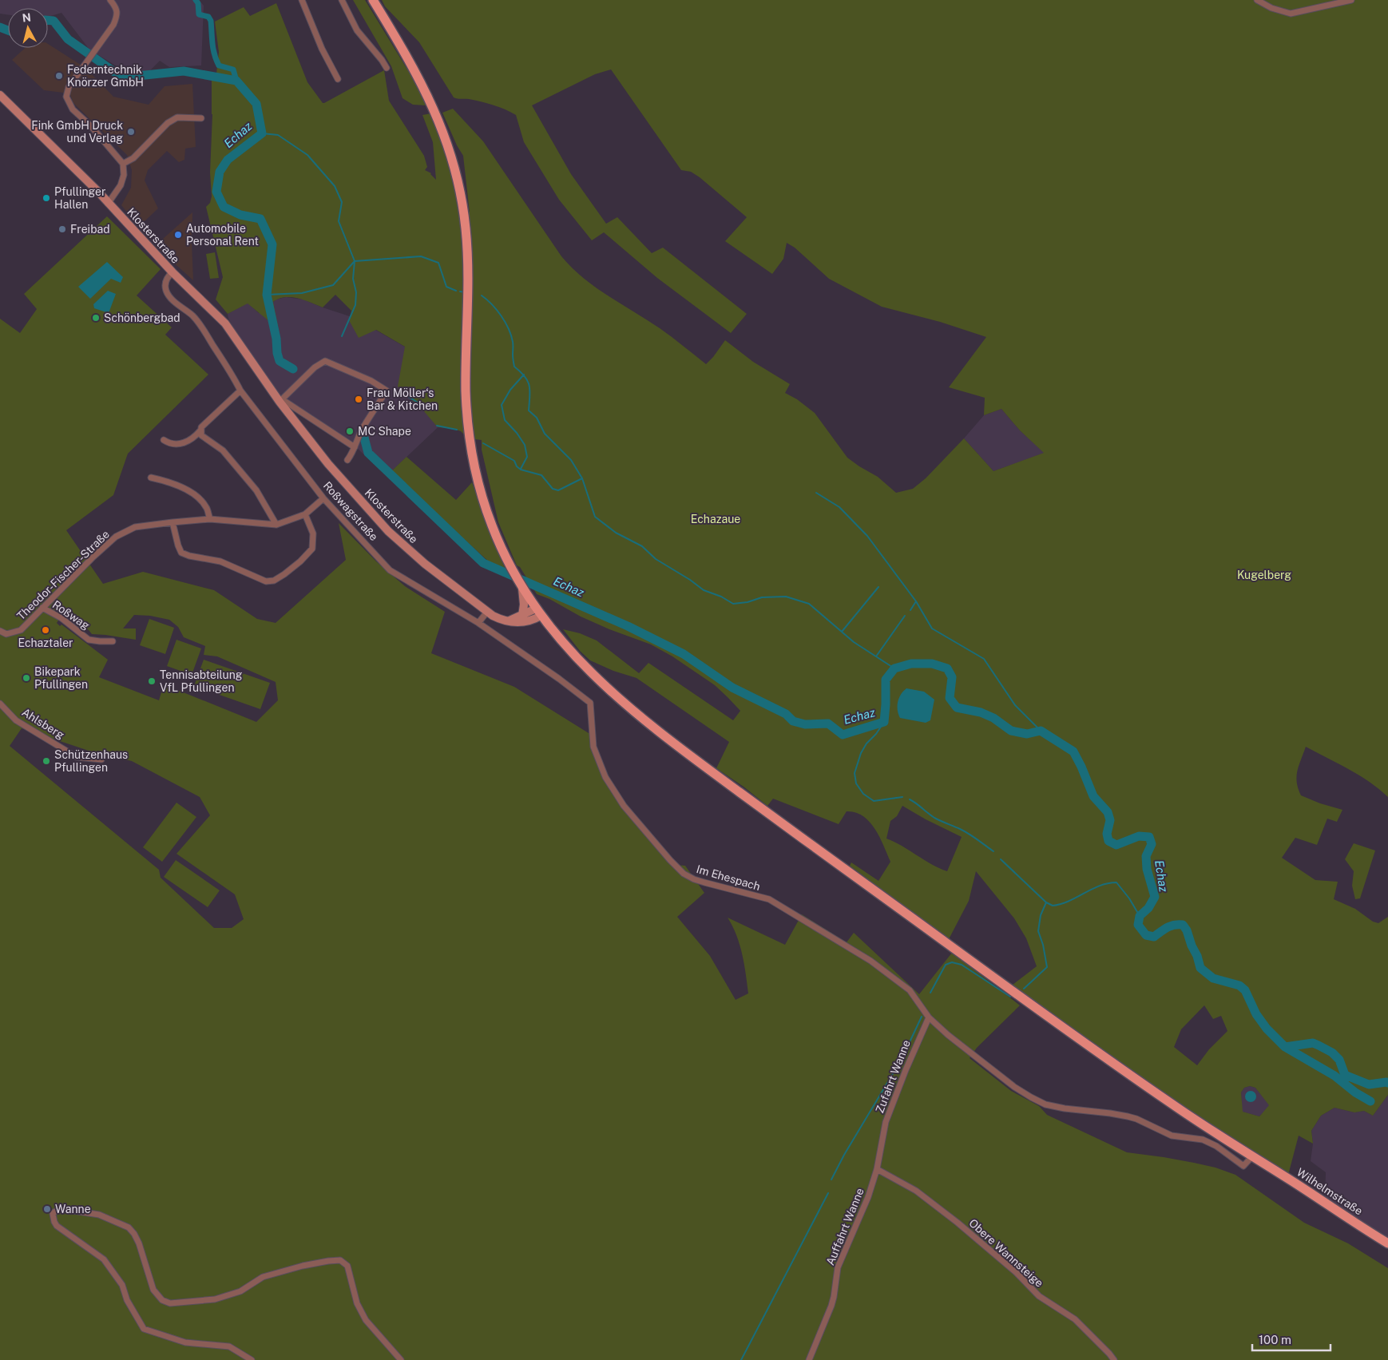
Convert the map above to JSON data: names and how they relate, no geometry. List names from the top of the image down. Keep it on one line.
{"streets":{"main road":["Klosterstraße","Wilhelmstraße"],"street":["Roßwagstraße","Theodor-Fischer-Straße","Roßwag","Ahlsberg","Im Ehespach","Zufahrt Wanne","Auffahrt Wanne","Obere Wannsteige"]},"crossings":[["Klosterstraße","Roßwagstraße"],["Klosterstraße","Wilhelmstraße"],["Roßwagstraße","Theodor-Fischer-Straße"],["Roßwagstraße","Im Ehespach"],["Theodor-Fischer-Straße","Roßwag"],["Im Ehespach","Zufahrt Wanne"],["Im Ehespach","Wilhelmstraße"],["Zufahrt Wanne","Auffahrt Wanne"],["Zufahrt Wanne","Obere Wannsteige"],["Auffahrt Wanne","Obere Wannsteige"]],"water":["Echaz"],"parks":["Echazaue","Kugelberg"],"places":["Federntechnik Knörzer GmbH","Fink GmbH Druck und Verlag","Pfullinger Hallen","Freibad","Automobile Personal Rent","Schönbergbad","Frau Möller‘s Bar & Kitchen","MC Shape","Echaztaler","Bikepark Pfullingen","Tennisabteilung VfL Pfullingen","Schützenhaus Pfullingen","Wanne"],"scale_bar":"100 m","north":"top"}
